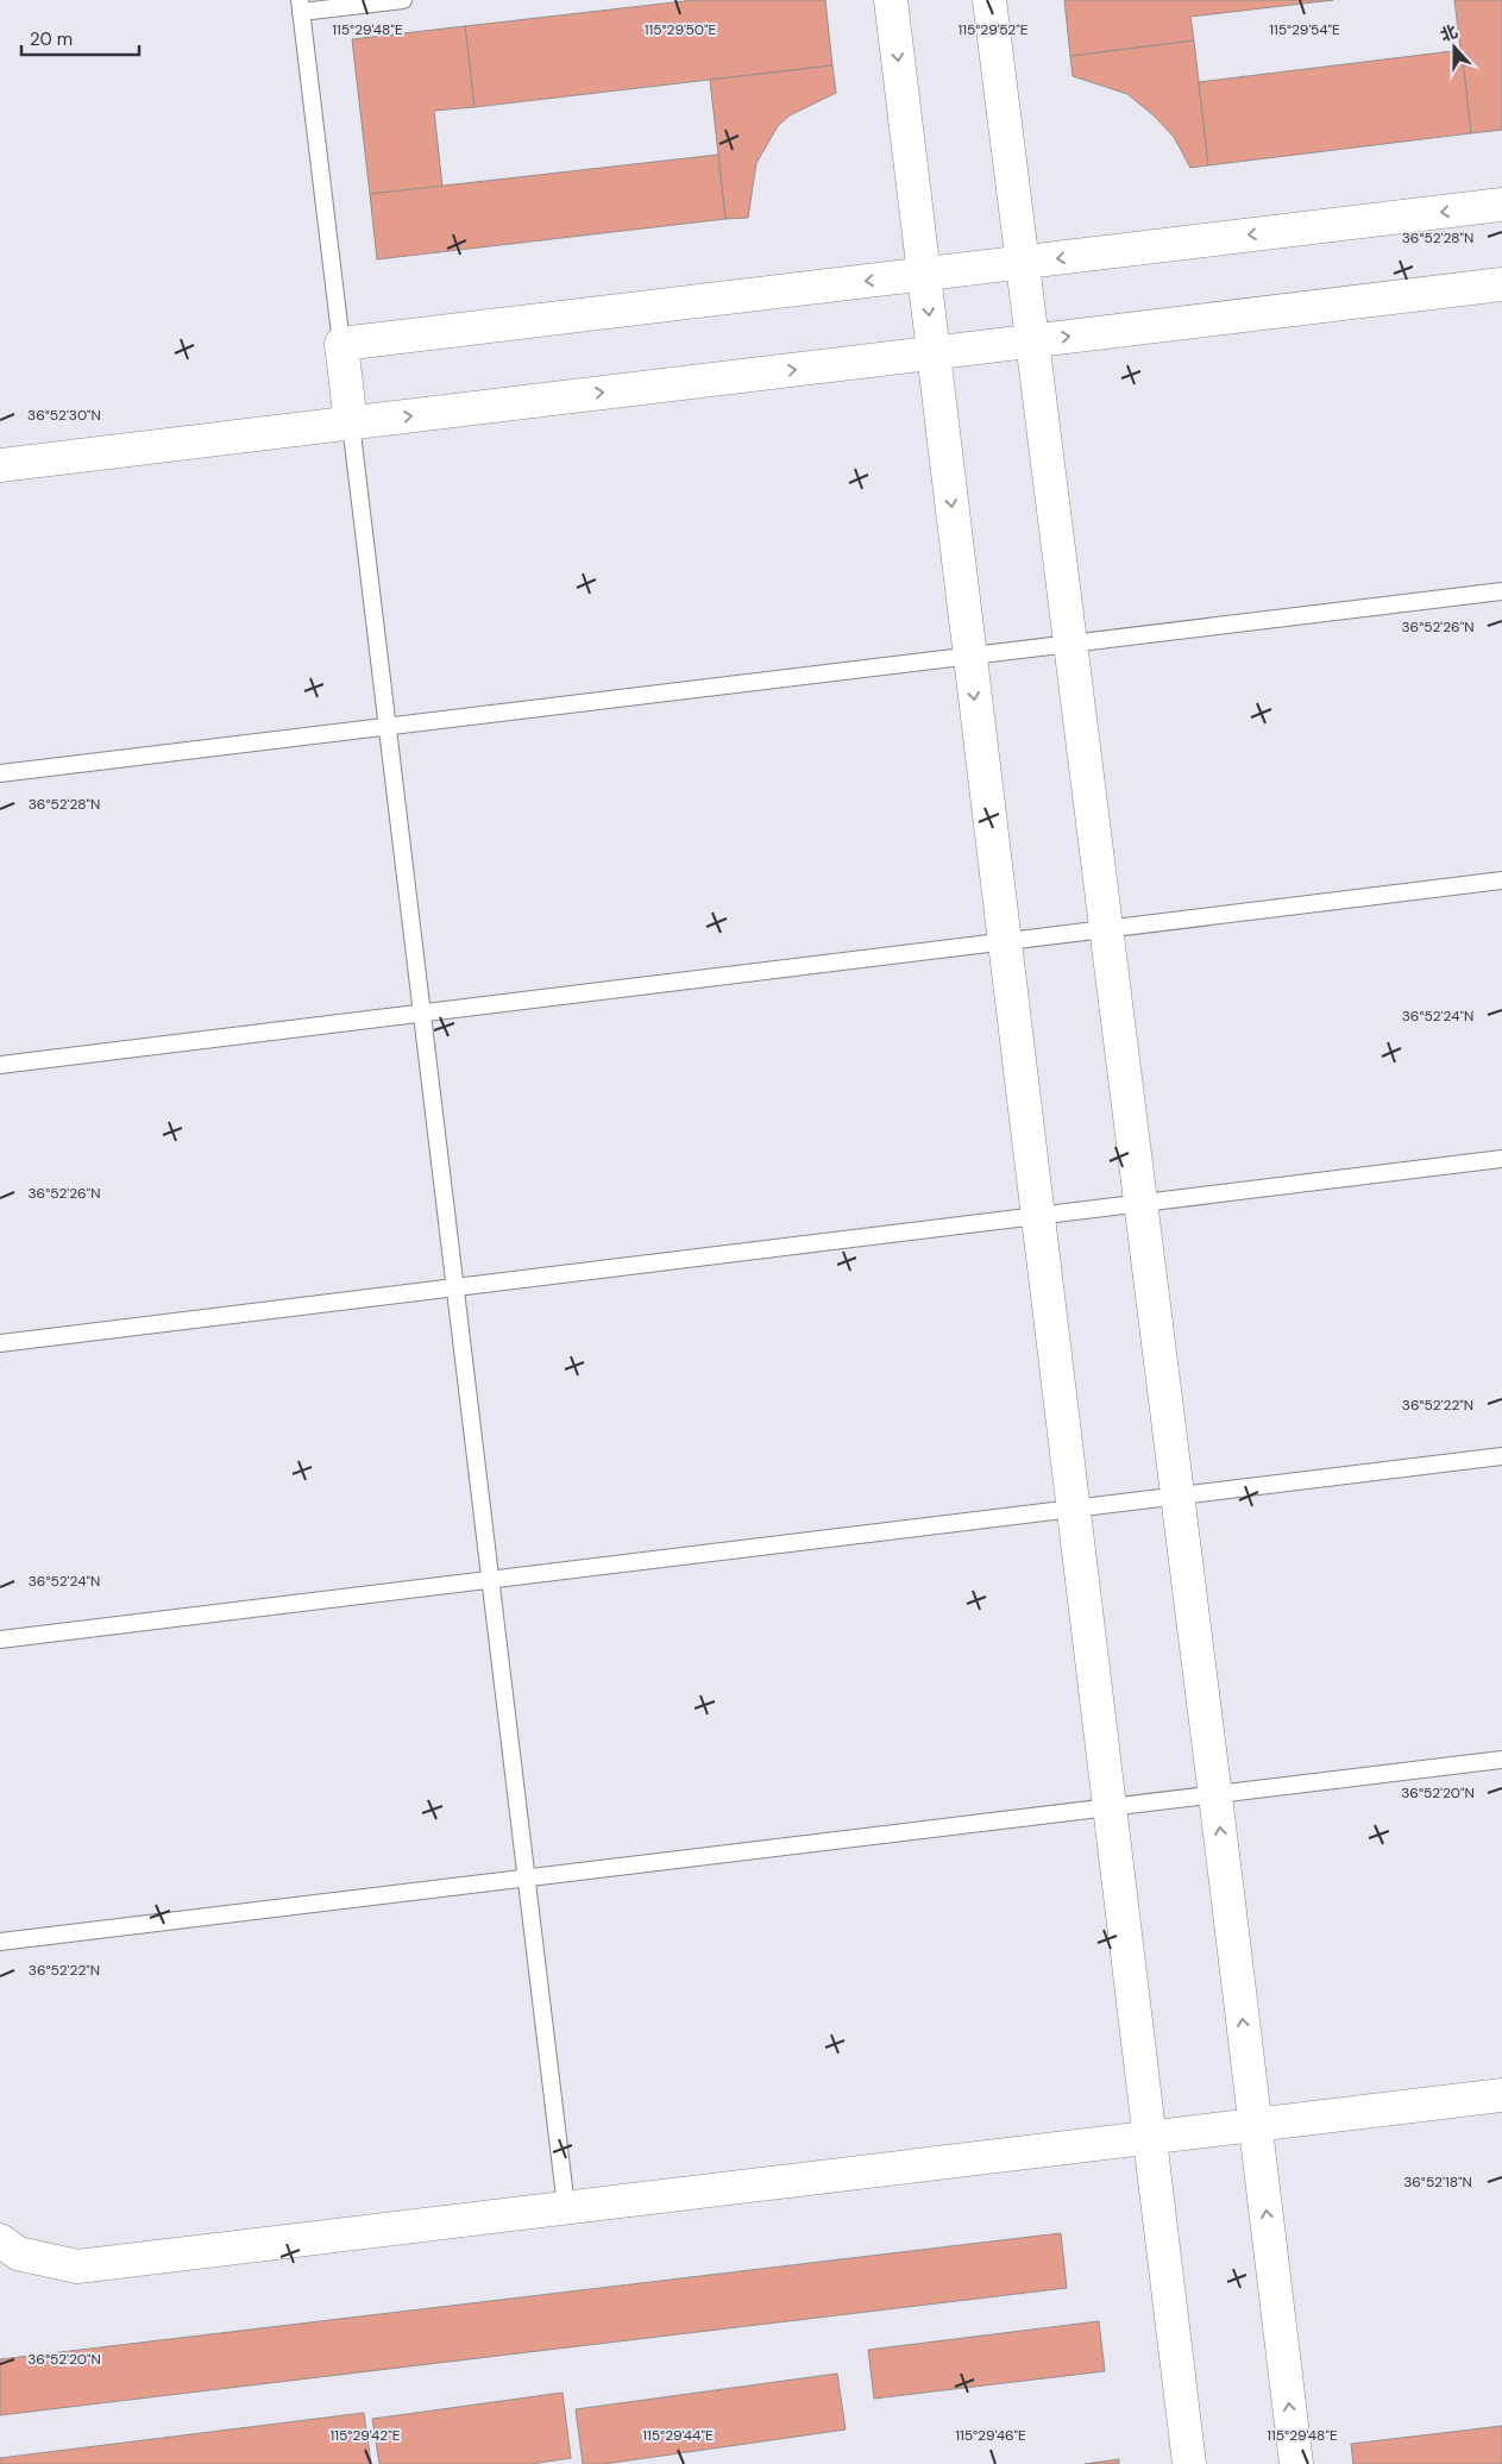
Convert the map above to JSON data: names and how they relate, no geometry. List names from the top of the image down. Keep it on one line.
{"scale_bar":"20 m","north":"top","coordinates":["115°29'48\"E","115°29'50\"E","115°29'52\"E","115°29'54\"E","36°52'28\"N","36°52'30\"N","36°52'26\"N","36°52'24\"N","36°52'22\"N","36°52'20\"N","36°52'18\"N","115°29'42\"E","115°29'44\"E","115°29'46\"E"]}
